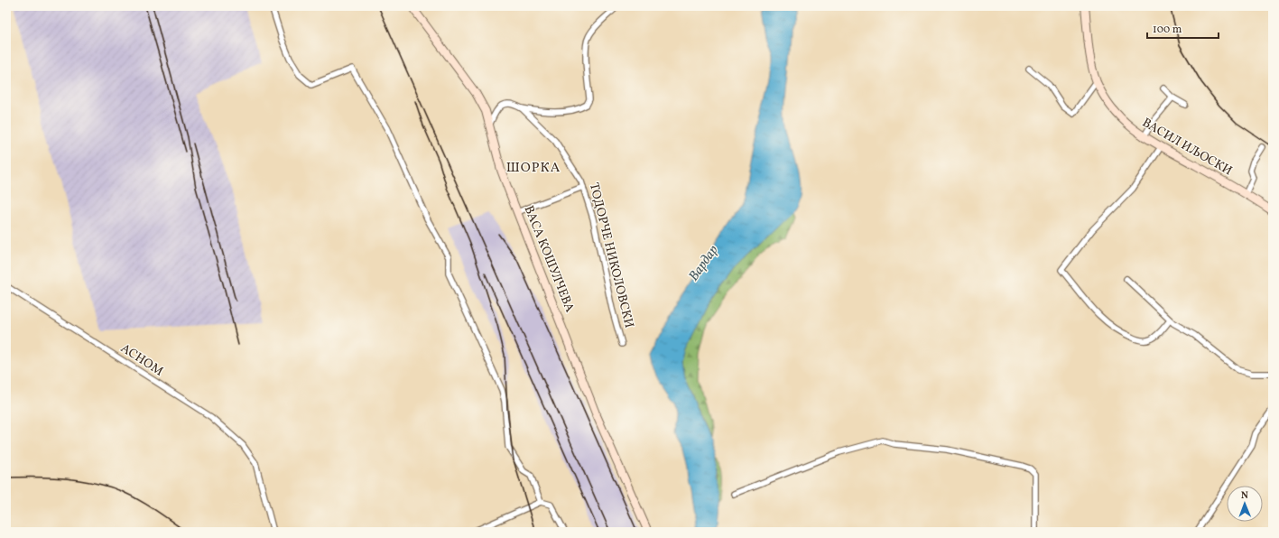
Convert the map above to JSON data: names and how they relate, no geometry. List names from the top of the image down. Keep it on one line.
{"streets":{"main road":["ВАСИЛ ИЉОСКИ","ВАСА КОШУЛЧЕВА"],"street":["ТОДОРЧЕ НИКОЛОВСКИ","АСНОМ"]},"districts":["ШОРКА"],"water":["Вардар"],"scale_bar":"100 m","north":"top"}
